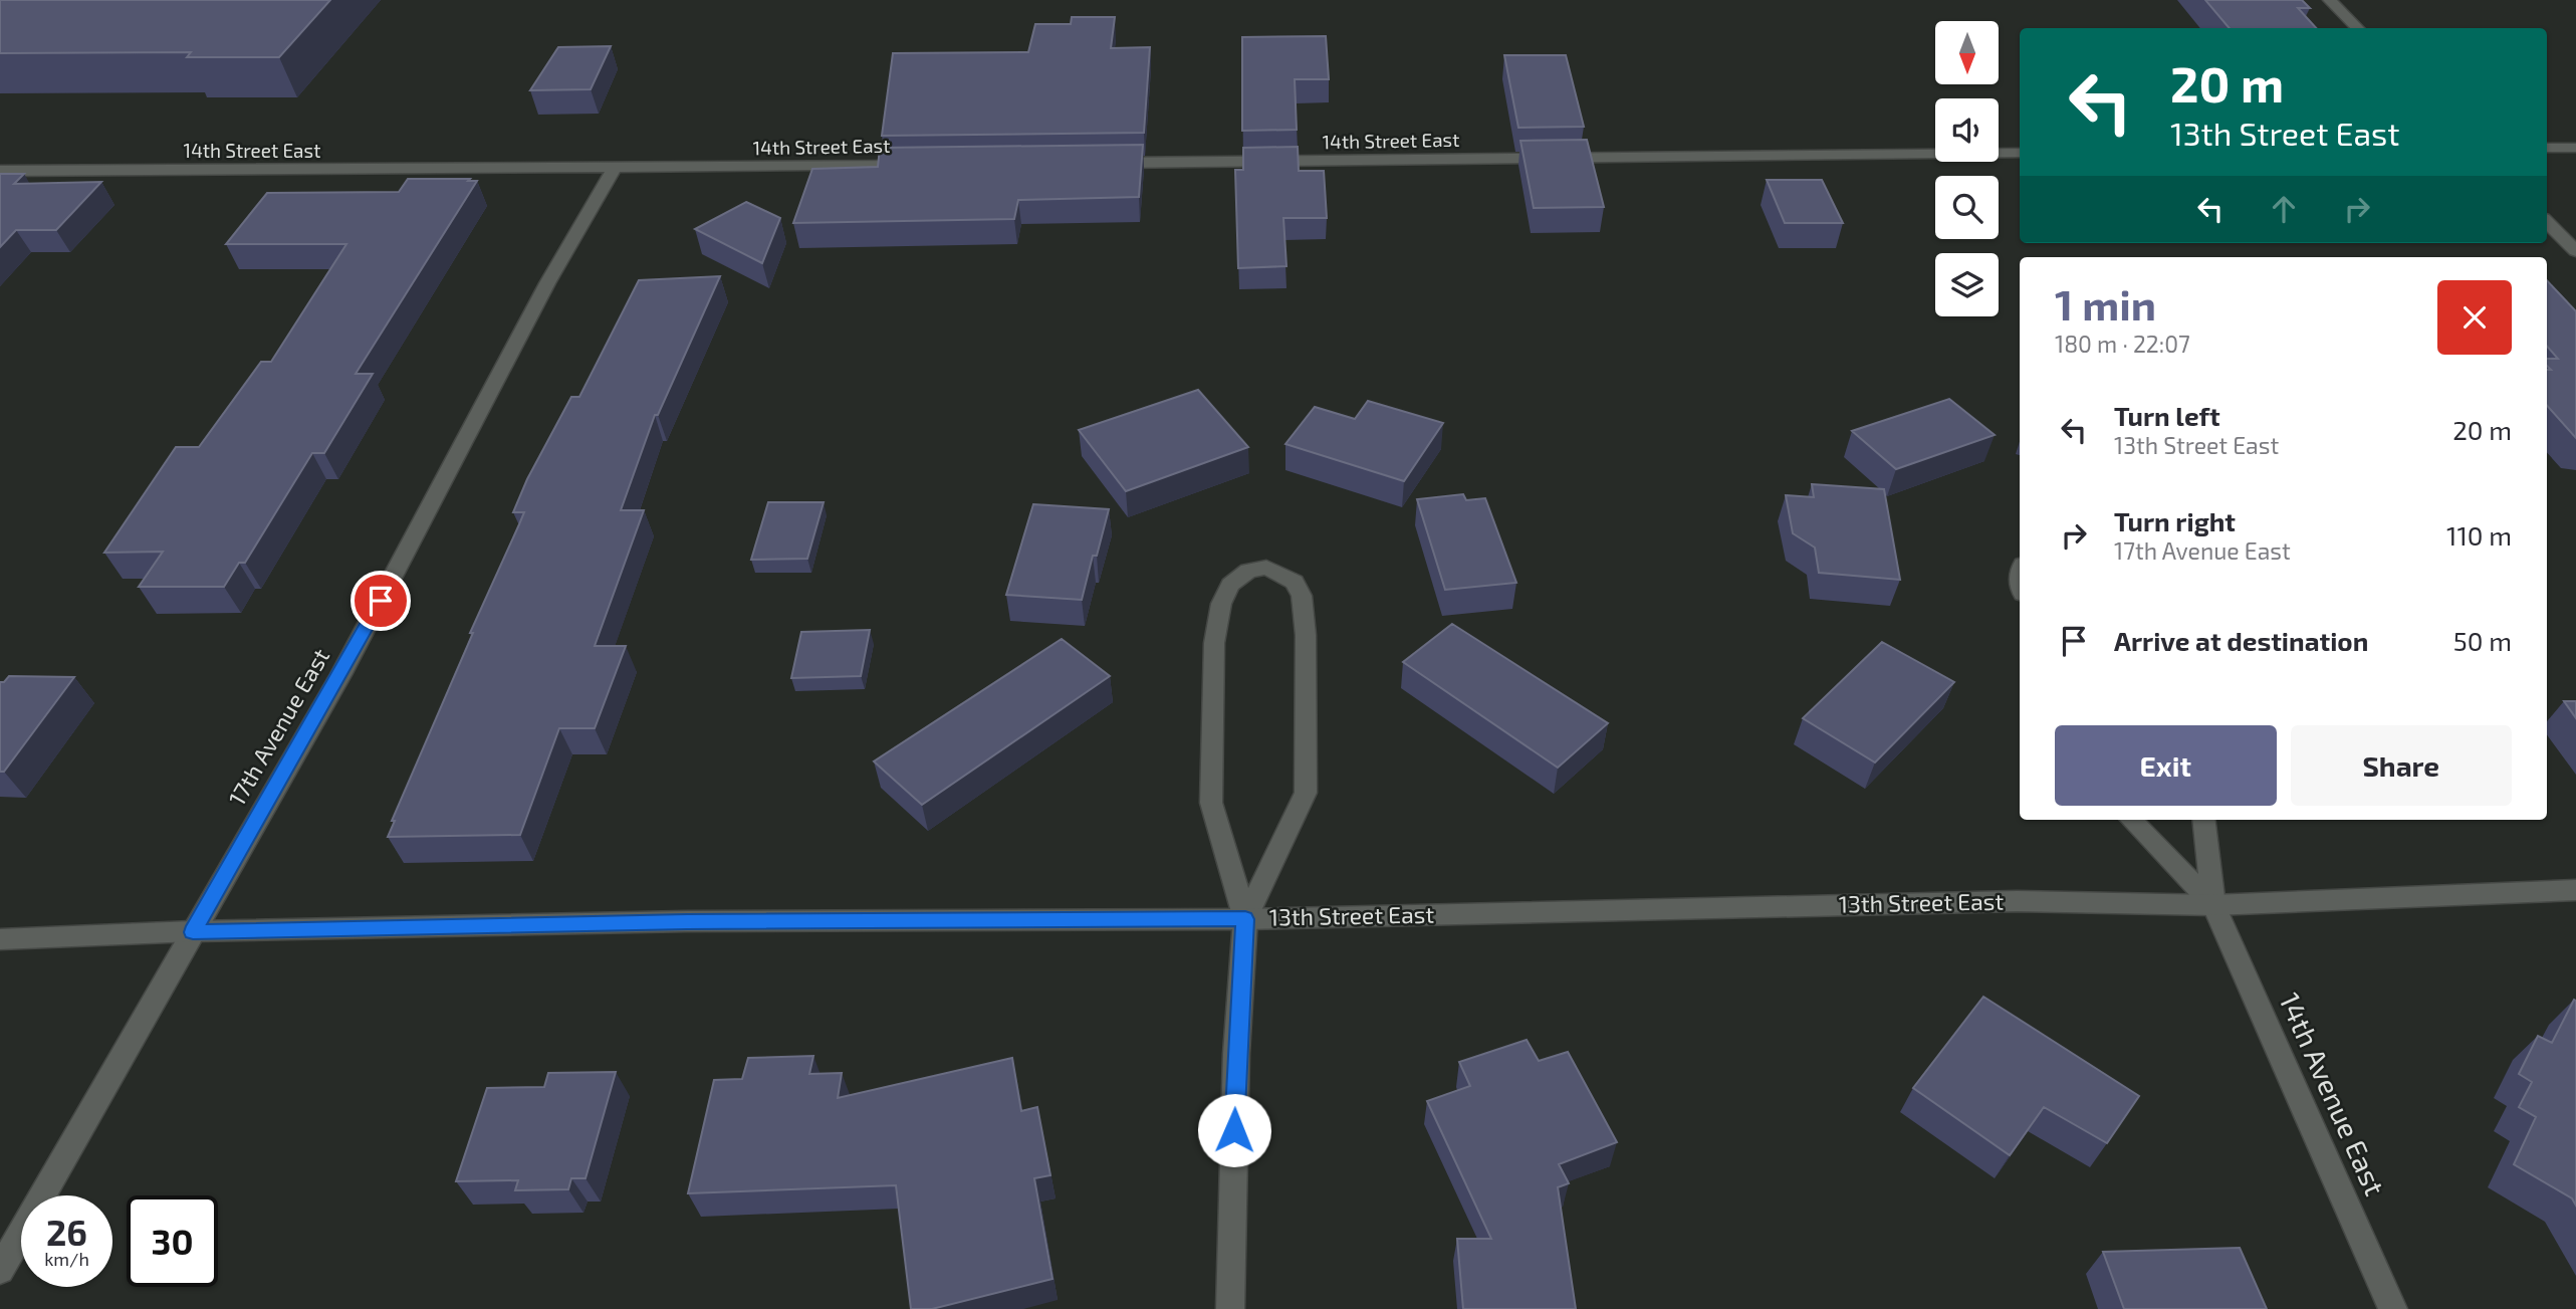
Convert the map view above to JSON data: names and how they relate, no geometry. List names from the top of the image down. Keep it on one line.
{"streets":{"street":["14th Street East","17th Avenue East","13th Street East","14th Avenue East"]},"crossings":[["14th Street East","17th Avenue East"],["17th Avenue East","13th Street East"],["13th Street East","14th Avenue East"]],"north":"bottom","page":{"turn":["20 m","13th Street East"],"heading":["1 min","180 m · 22:07"],"list":[{"name":"Turn left","note":"13th Street East","value":"20 m"},{"name":"Turn right","note":"17th Avenue East","value":"110 m"},{"name":"Arrive at destination","value":"50 m"}],"buttons":["Exit","Share"],"speed":"26 km/h","limit":"30"}}
